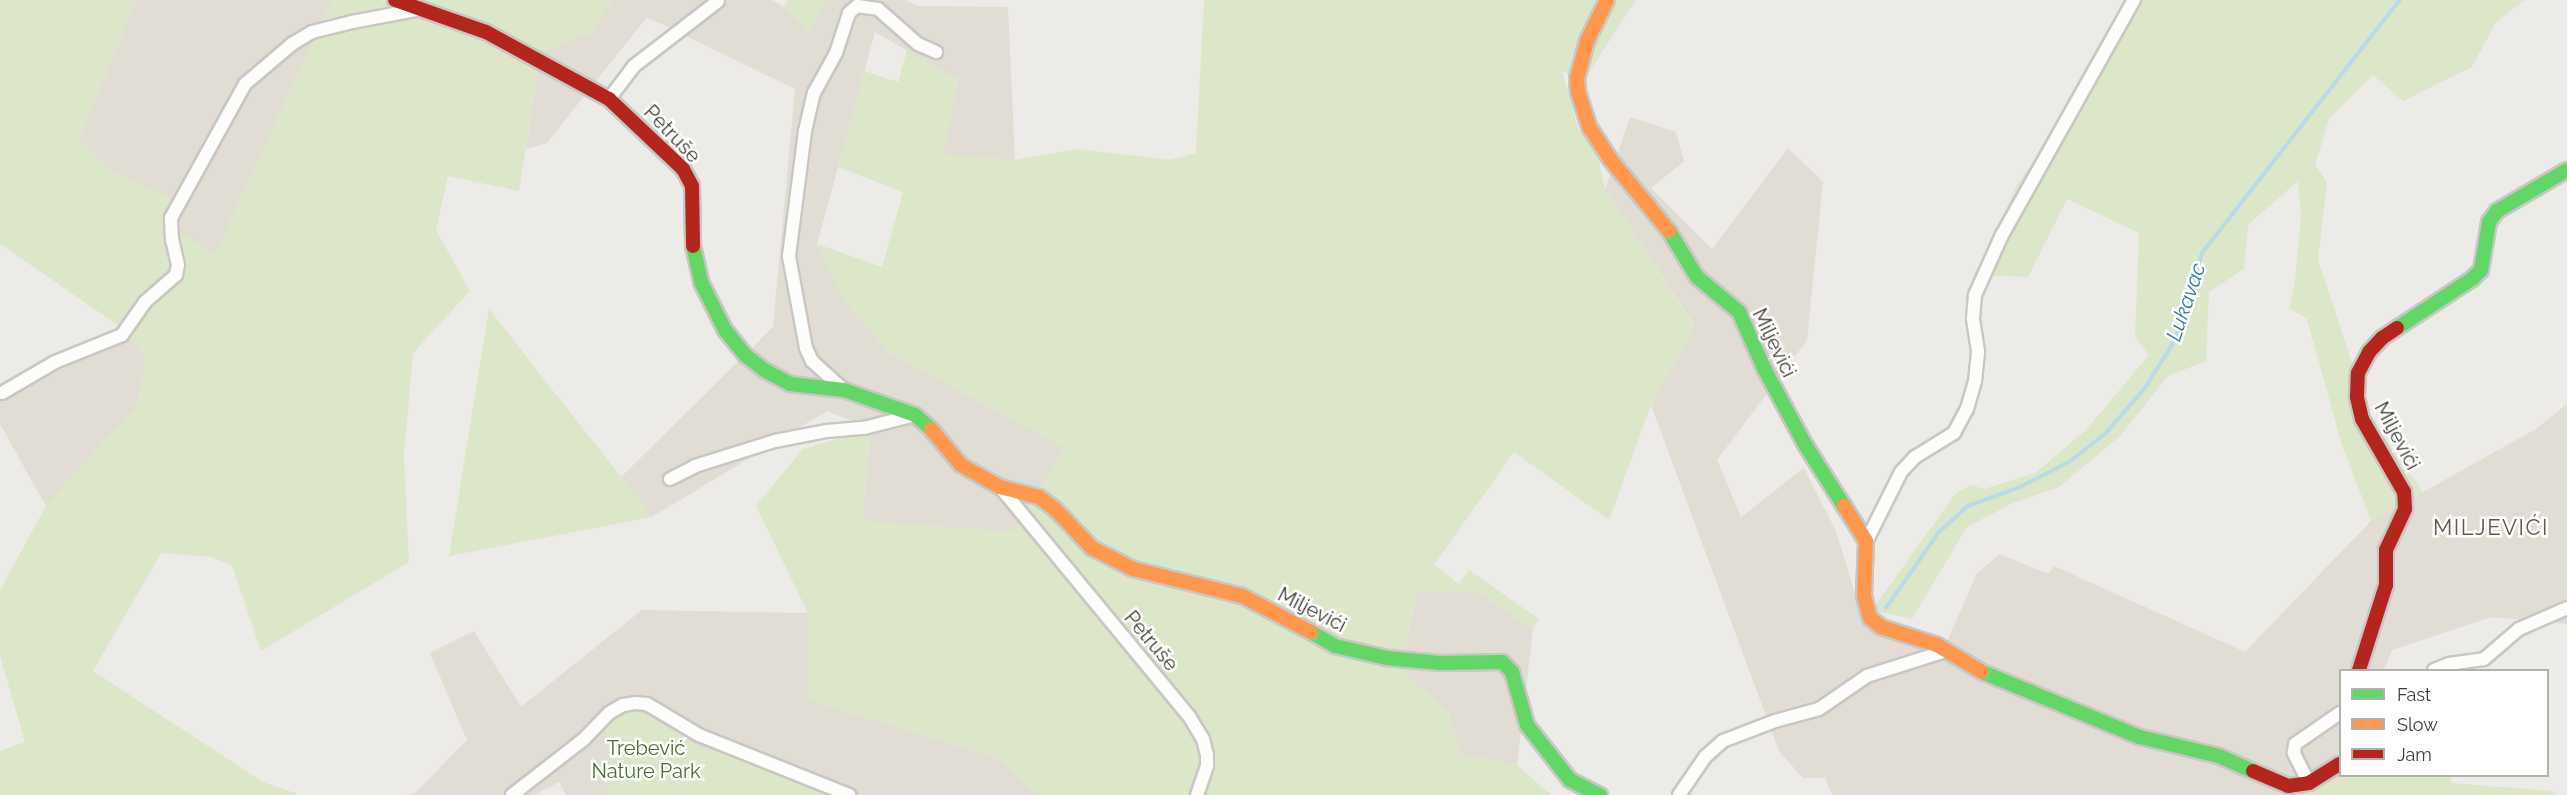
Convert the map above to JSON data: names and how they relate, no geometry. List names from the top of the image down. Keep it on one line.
{"streets":{"street":["Petruše","Miljevići"]},"crossings":[["Petruše","Miljevići"]],"districts":["MILJEVIĆI"],"water":["Lukavac"],"parks":["Trebević Nature Park"],"legend":["Fast","Slow","Jam"]}
